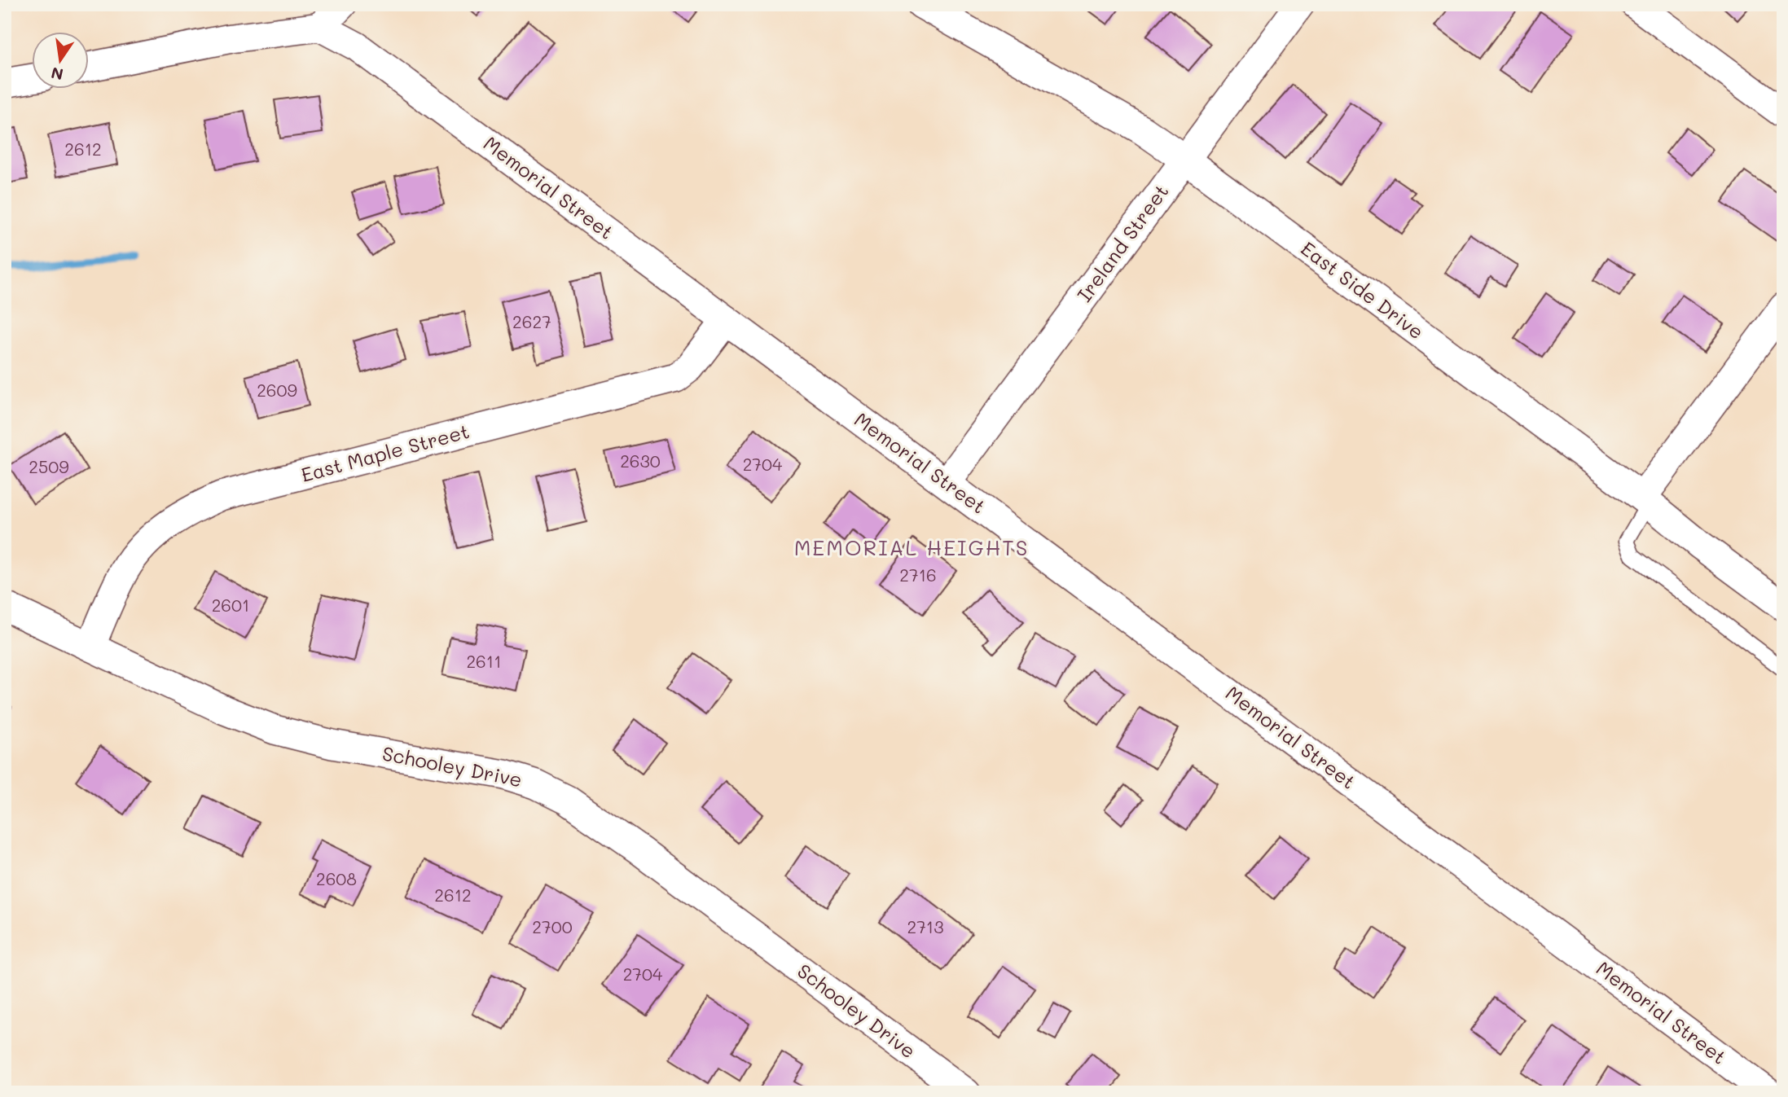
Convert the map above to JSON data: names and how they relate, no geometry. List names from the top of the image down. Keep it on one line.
{"streets":{"street":["Memorial Street","Ireland Street","East Side Drive","East Maple Street","Schooley Drive"]},"crossings":[["Memorial Street","Ireland Street"],["Memorial Street","East Maple Street"],["Ireland Street","East Side Drive"],["East Maple Street","Schooley Drive"]],"districts":["MEMORIAL HEIGHTS"],"house_numbers":["2612","2627","2609","2630","2704","2509","2716","2601","2611","2608","2612","2700","2713","2704"],"north":"bottom"}
